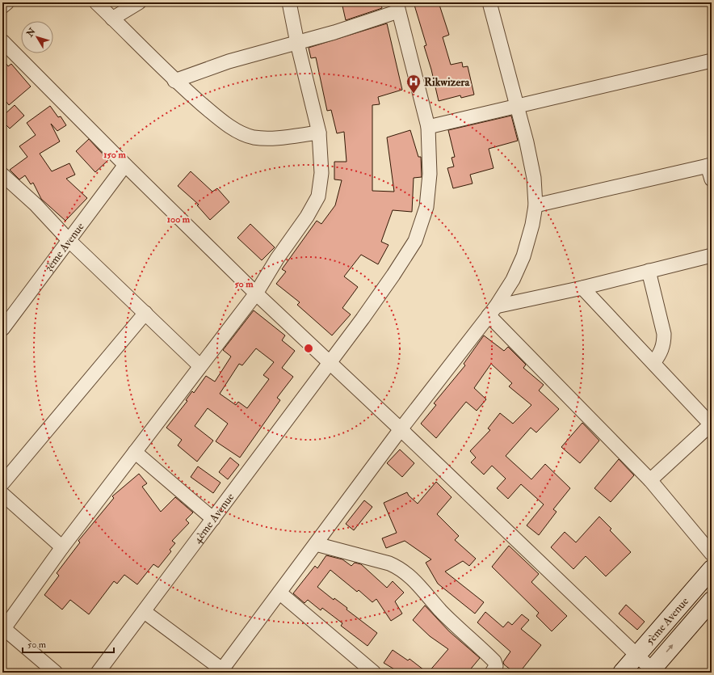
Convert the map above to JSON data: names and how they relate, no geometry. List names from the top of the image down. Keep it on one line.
{"streets":{"street":["3ème Avenue","4ème Avenue","5ème Avenue"]},"places":{"hospital":["Rikwizera"]},"scale_bar":"50 m","north":"top left","rings":["150 m","100 m","50 m"]}
